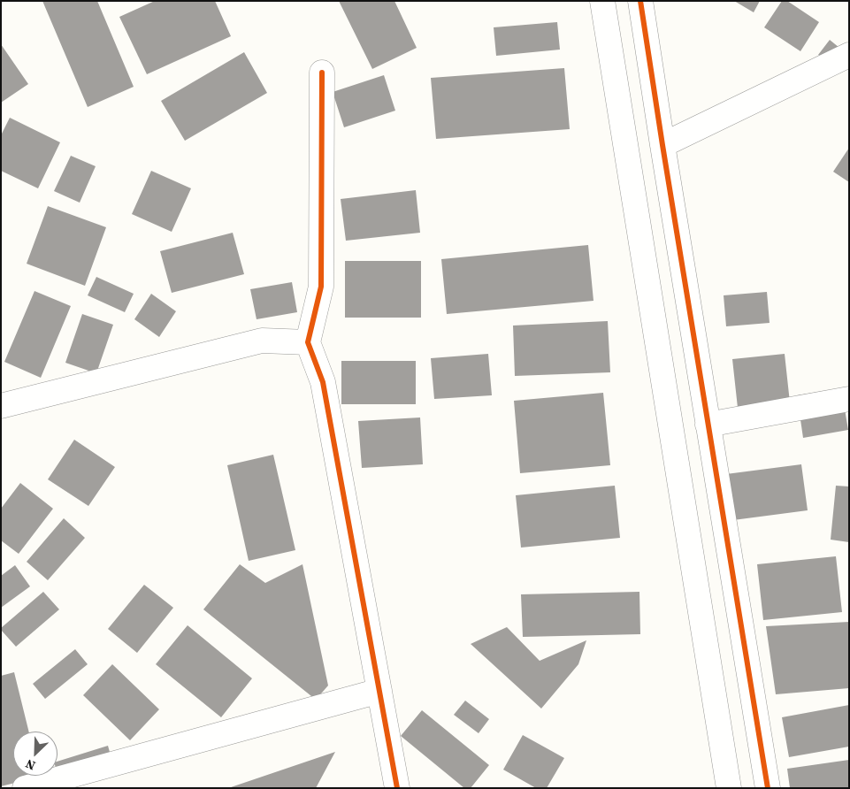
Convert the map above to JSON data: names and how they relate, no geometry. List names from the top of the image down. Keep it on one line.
{"north":"bottom left"}
